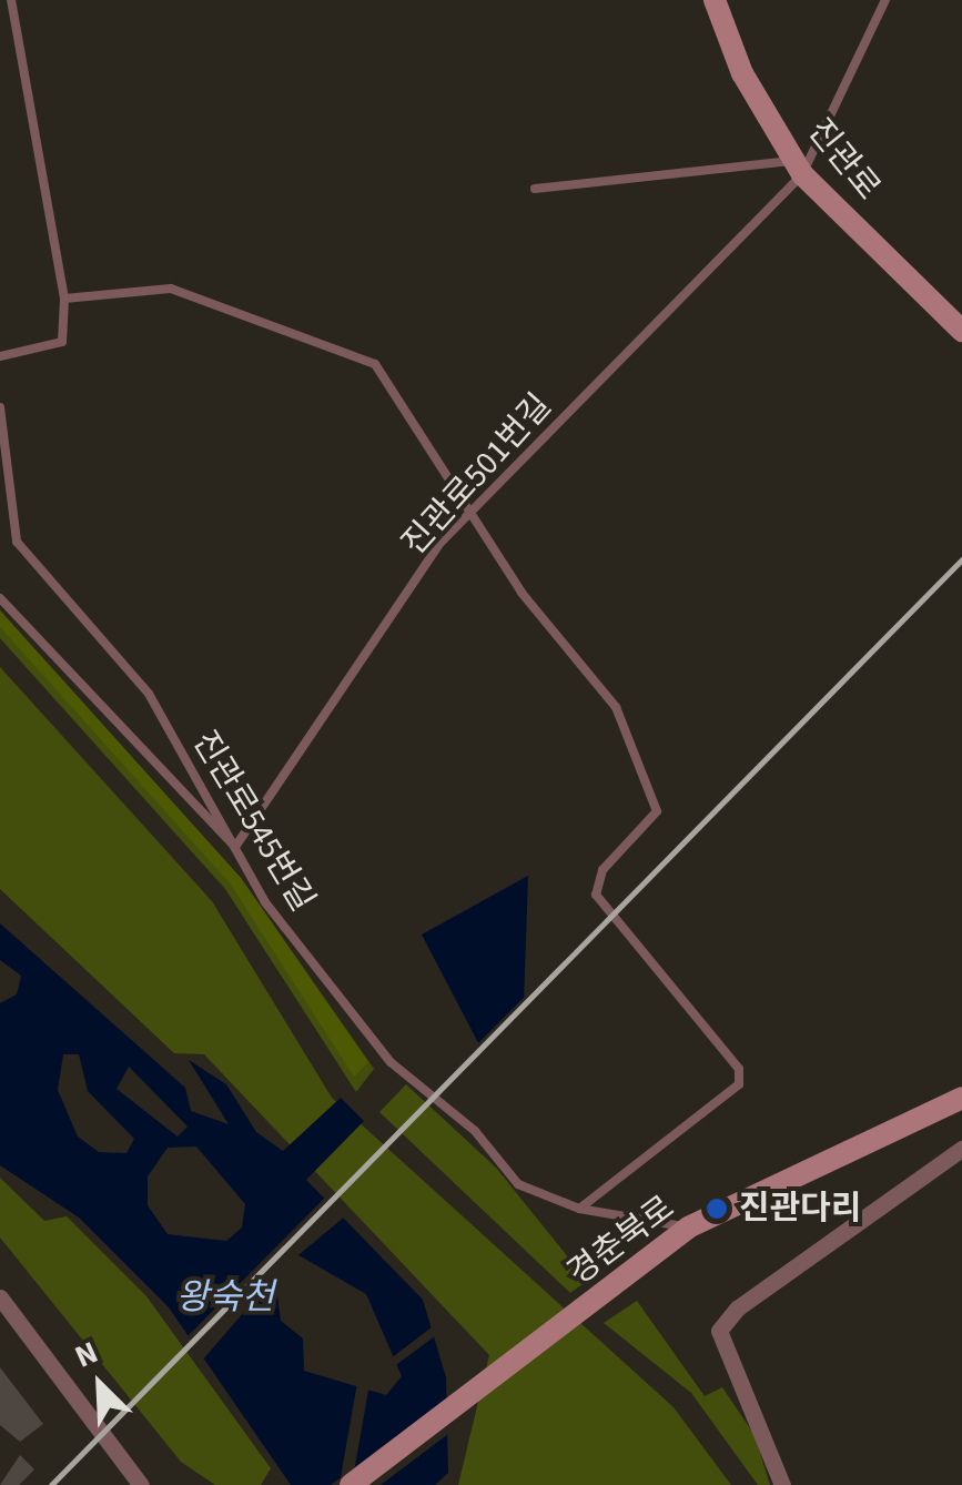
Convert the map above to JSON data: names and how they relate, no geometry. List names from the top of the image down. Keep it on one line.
{"streets":{"street":["진관로","경춘북로"],"lane":["진관로501번길","진관로545번길"]},"crossings":[["진관로","진관로501번길"],["진관로501번길","진관로545번길"],["진관로545번길","경춘북로"]],"water":["왕숙천"],"places":["진관다리"],"north":"top left"}
